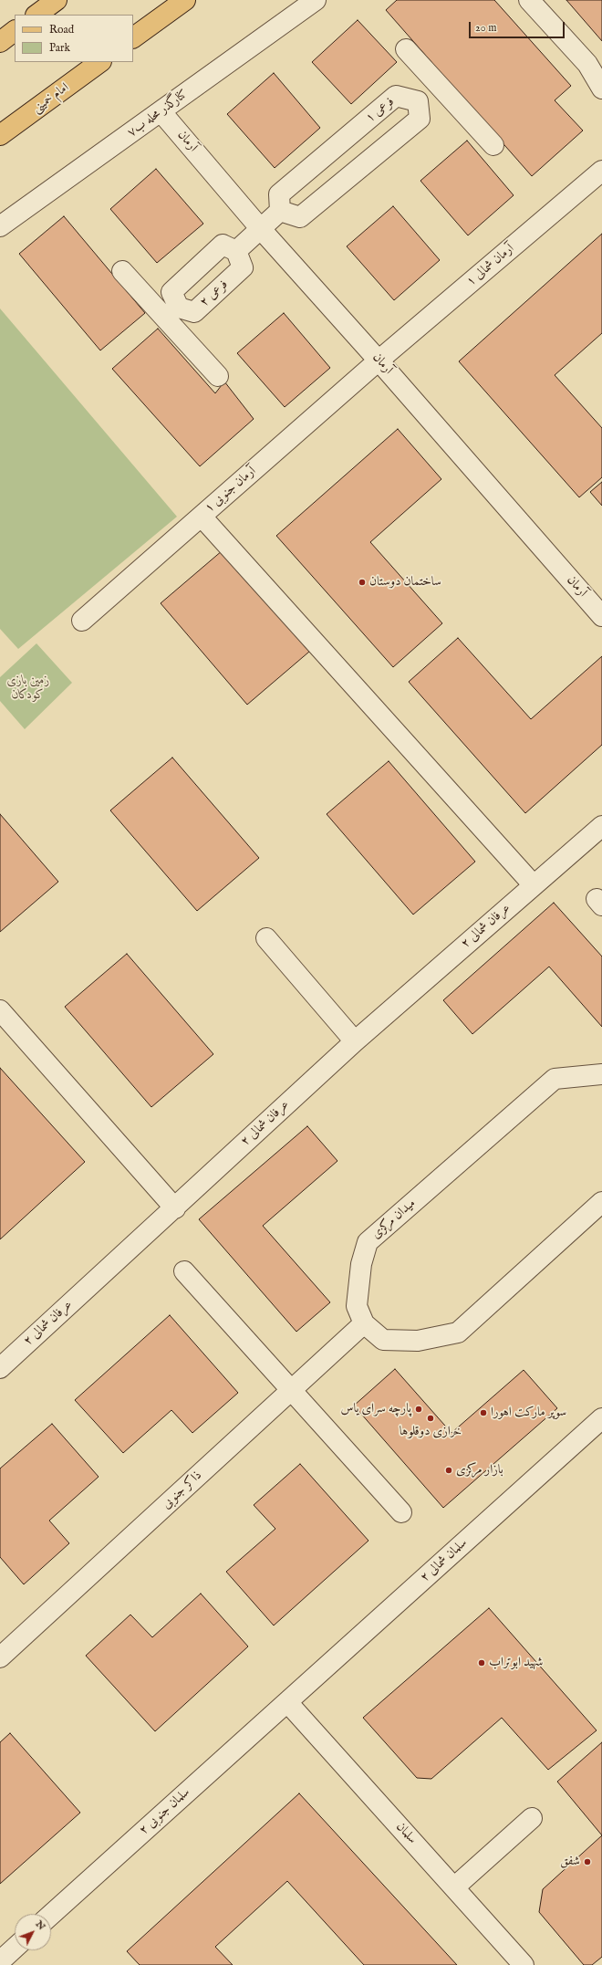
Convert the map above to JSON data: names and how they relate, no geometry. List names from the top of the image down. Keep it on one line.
{"streets":{"main road":["امام خمینی"],"street":["فرعی ۱","کنارگذر محله ب۷","آرمان","آرمان شمالی ۱","فرعی ۲","آرمان جنوبی ۱","عرفان شمالی ۲","میدان مرکزی","ذاکر جنوبی","سلمان شمالی ۲","سلمان جنوبی ۲","سلمان"]},"crossings":[["کنارگذر محله ب۷","آرمان"],["آرمان","آرمان شمالی ۱"],["آرمان","آرمان جنوبی ۱"],["آرمان شمالی ۱","آرمان جنوبی ۱"],["میدان مرکزی","ذاکر جنوبی"],["سلمان شمالی ۲","سلمان جنوبی ۲"],["سلمان شمالی ۲","سلمان"],["سلمان جنوبی ۲","سلمان"]],"parks":["زمین بازی کودکان"],"places":["ساختمان دوستان","پارچه سرای یاس","سوپر مارکت اهورا","خرازی دوقلوها","بازار مرکزی","شهید ابوتراب","شفق"],"legend":["Road","Park"],"scale_bar":"20 m","north":"top right"}
